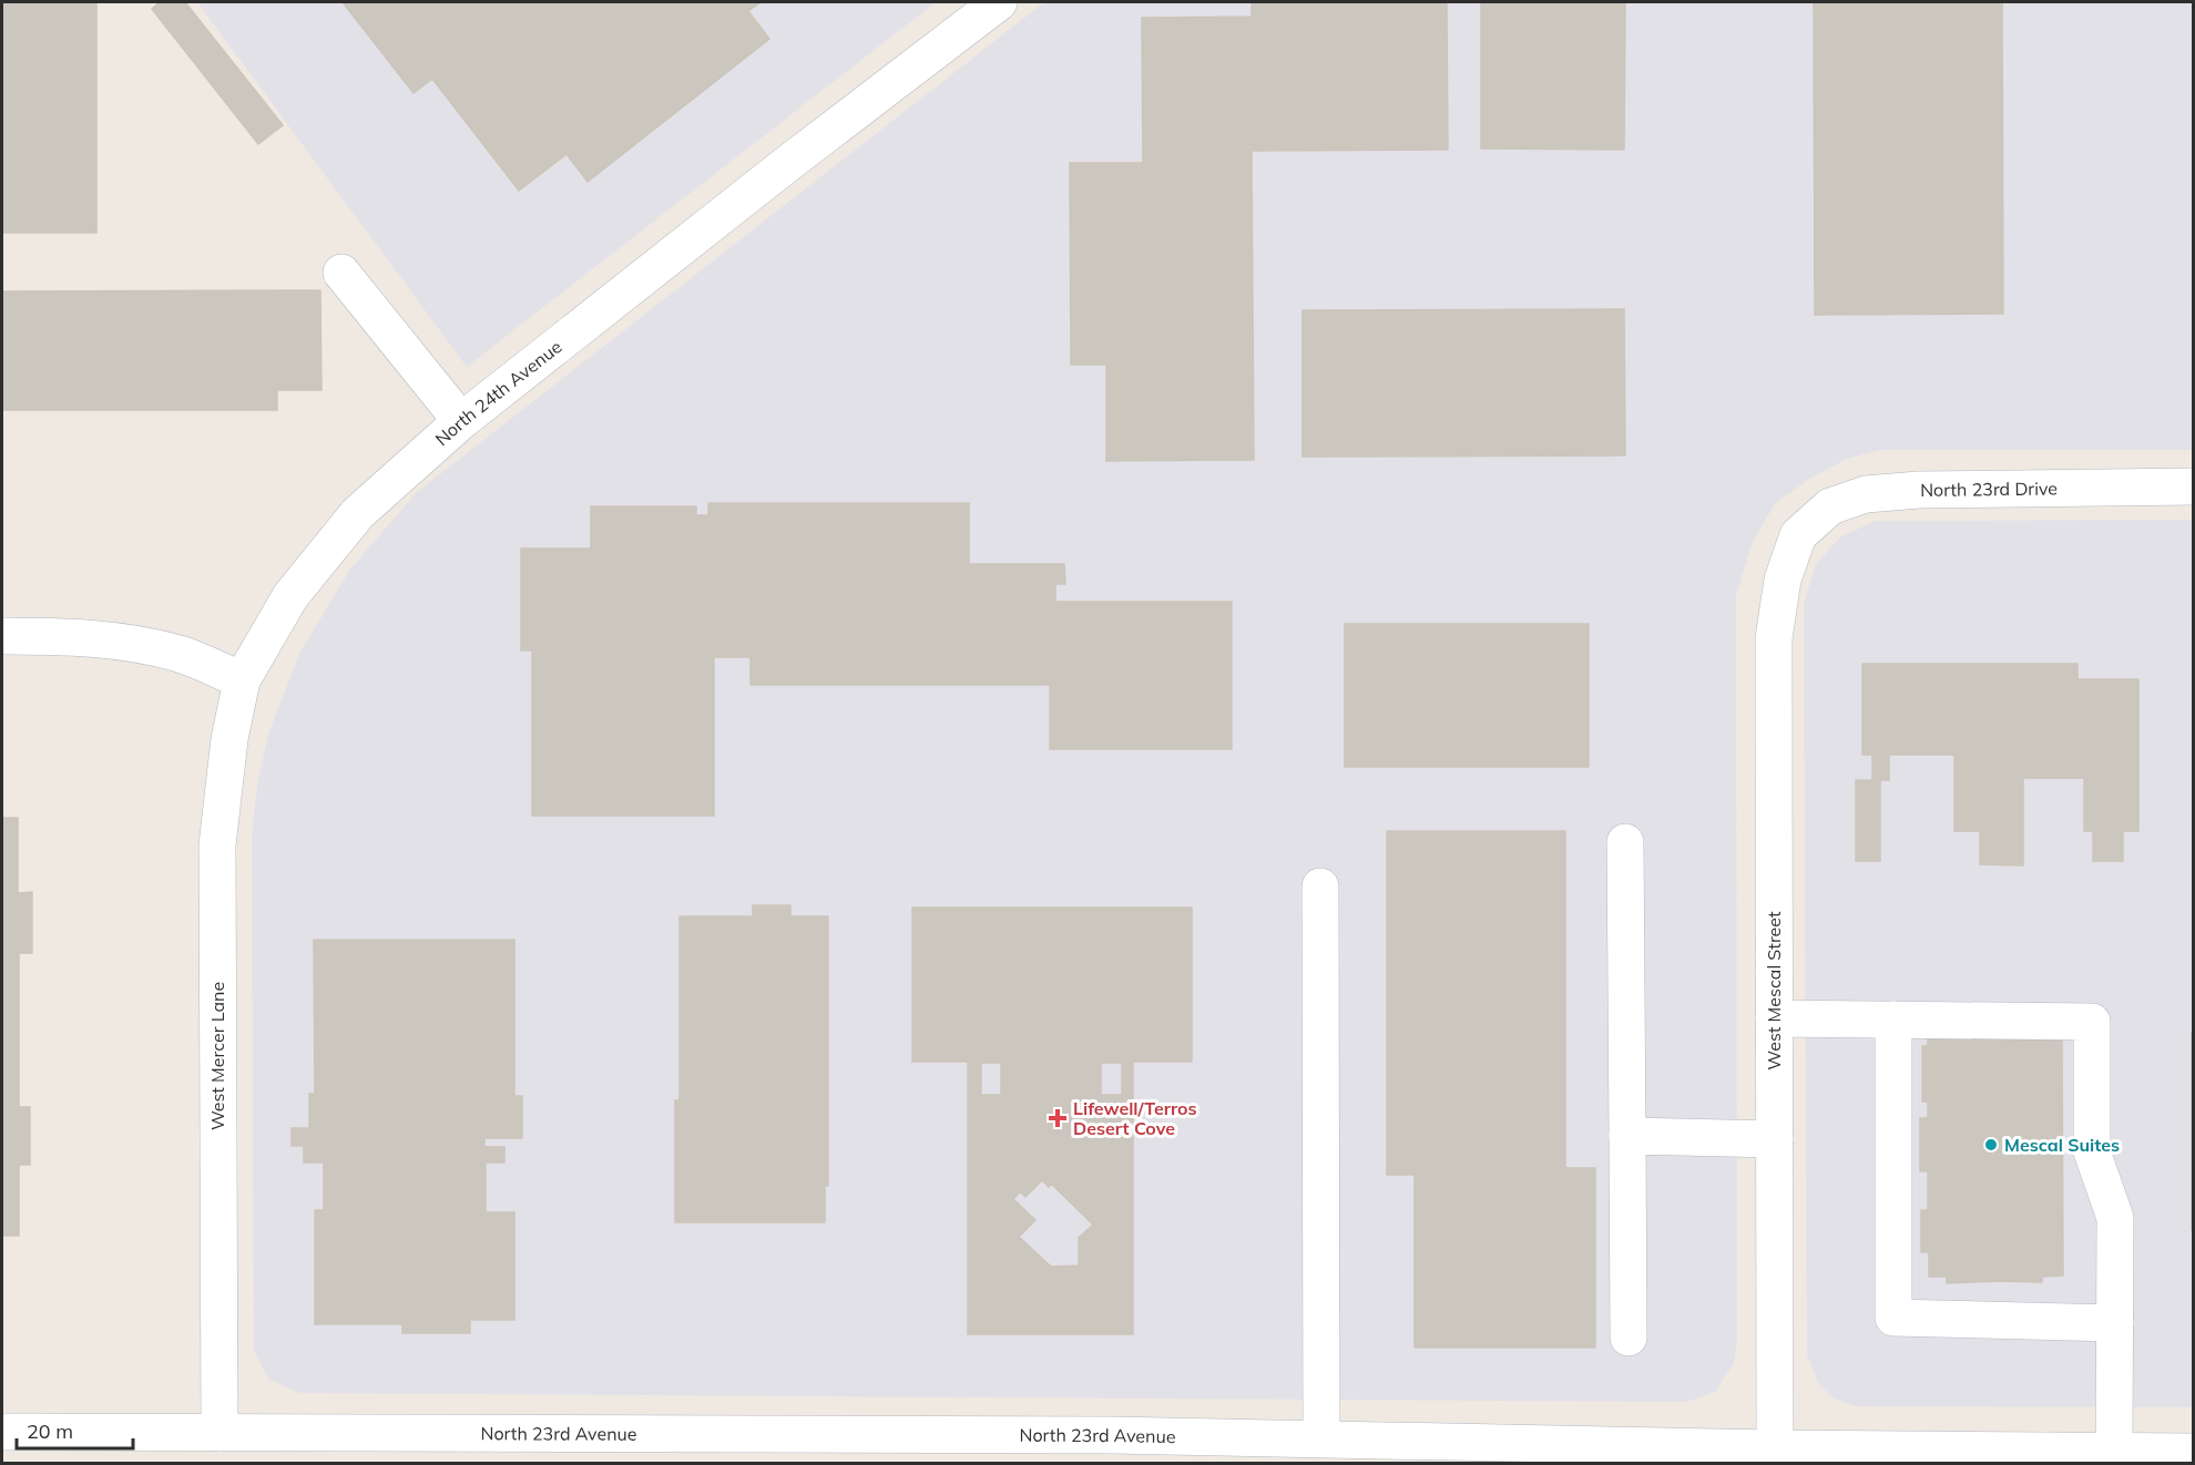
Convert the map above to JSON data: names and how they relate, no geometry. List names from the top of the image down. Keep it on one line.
{"streets":{"street":["North 24th Avenue","North 23rd Drive","West Mescal Street","West Mercer Lane","North 23rd Avenue"]},"crossings":[["North 24th Avenue","West Mercer Lane"],["North 23rd Drive","West Mescal Street"],["West Mescal Street","North 23rd Avenue"],["West Mercer Lane","North 23rd Avenue"]],"places":{"health":["Lifewell/Terros Desert Cove"],"other":["Mescal Suites"]},"scale_bar":"20 m"}
